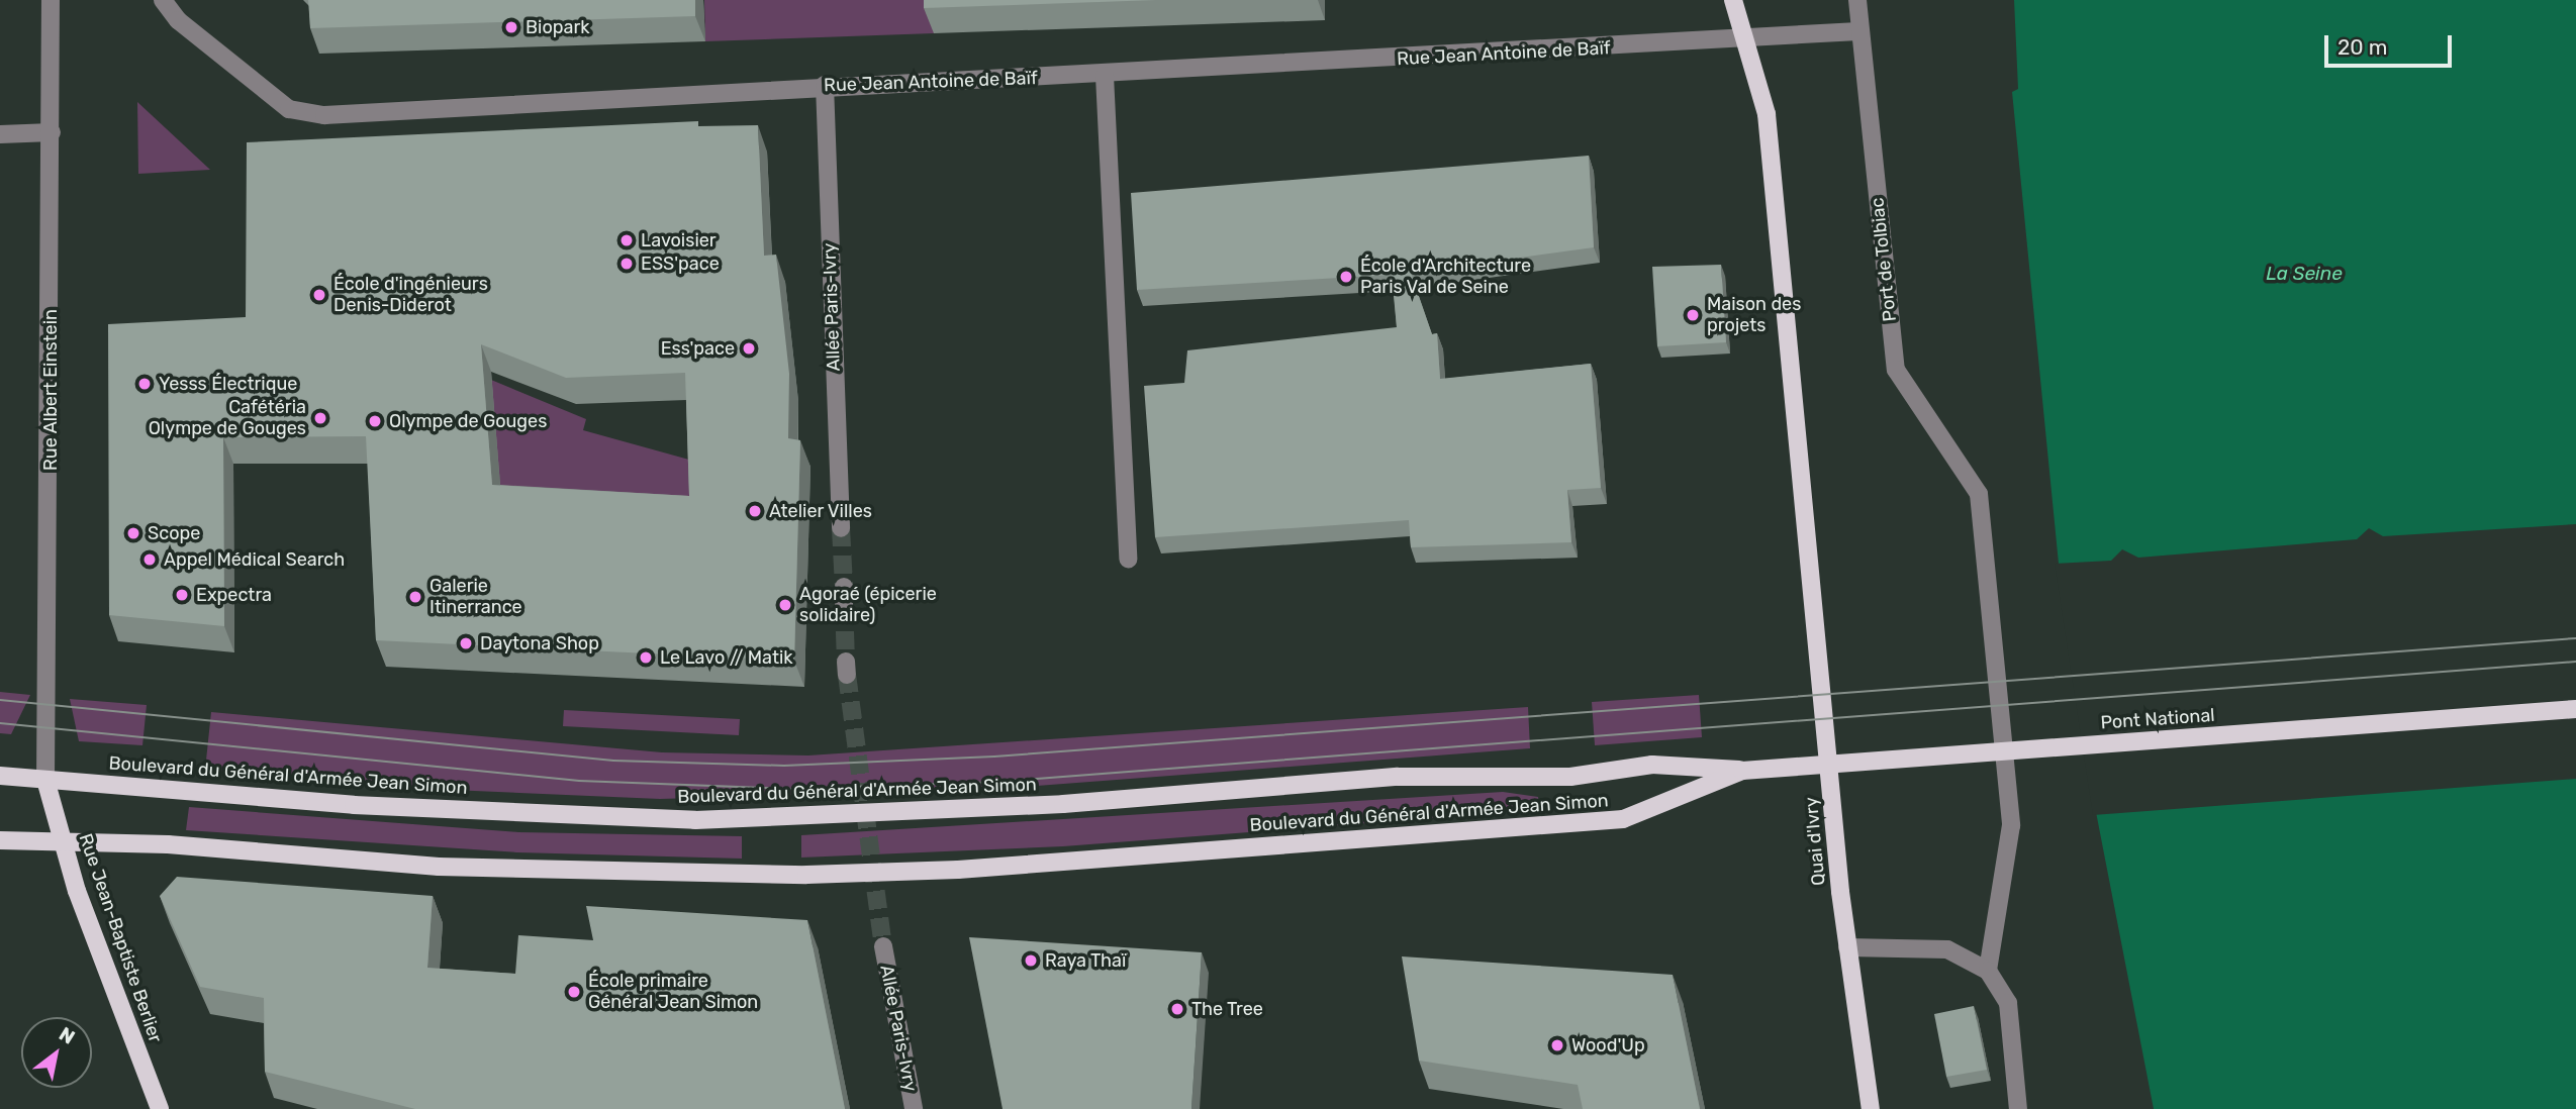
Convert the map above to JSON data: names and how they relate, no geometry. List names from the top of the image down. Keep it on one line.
{"streets":{"main road":["Pont National","Boulevard du Général d'Armée Jean Simon","Quai d'Ivry","Rue Jean-Baptiste Berlier"],"street":["Rue Jean Antoine de Baïf","Port de Tolbiac","Allée Paris-Ivry","Rue Albert Einstein"]},"crossings":[["Rue Jean Antoine de Baïf","Port de Tolbiac"],["Rue Jean Antoine de Baïf","Allée Paris-Ivry"],["Rue Jean Antoine de Baïf","Quai d'Ivry"],["Rue Albert Einstein","Boulevard du Général d'Armée Jean Simon"],["Rue Albert Einstein","Rue Jean-Baptiste Berlier"],["Pont National","Boulevard du Général d'Armée Jean Simon"],["Boulevard du Général d'Armée Jean Simon","Rue Jean-Baptiste Berlier"]],"water":["La Seine"],"places":["Biopark","Lavoisier","ESS'pace","École d'Architecture Paris Val de Seine","École d'ingénieurs Denis-Diderot","Maison des projets","Ess'pace","Yesss Électrique","Cafétéria Olympe de Gouges","Olympe de Gouges","Atelier Villes","Scope","Appel Médical Search","Expectra","Galerie Itinerrance","Agoraé (épicerie solidaire)","Daytona Shop","Le Lavo // Matik","Raya Thaï","École primaire Général Jean Simon","The Tree","Wood'Up"],"scale_bar":"20 m","north":"top right"}
